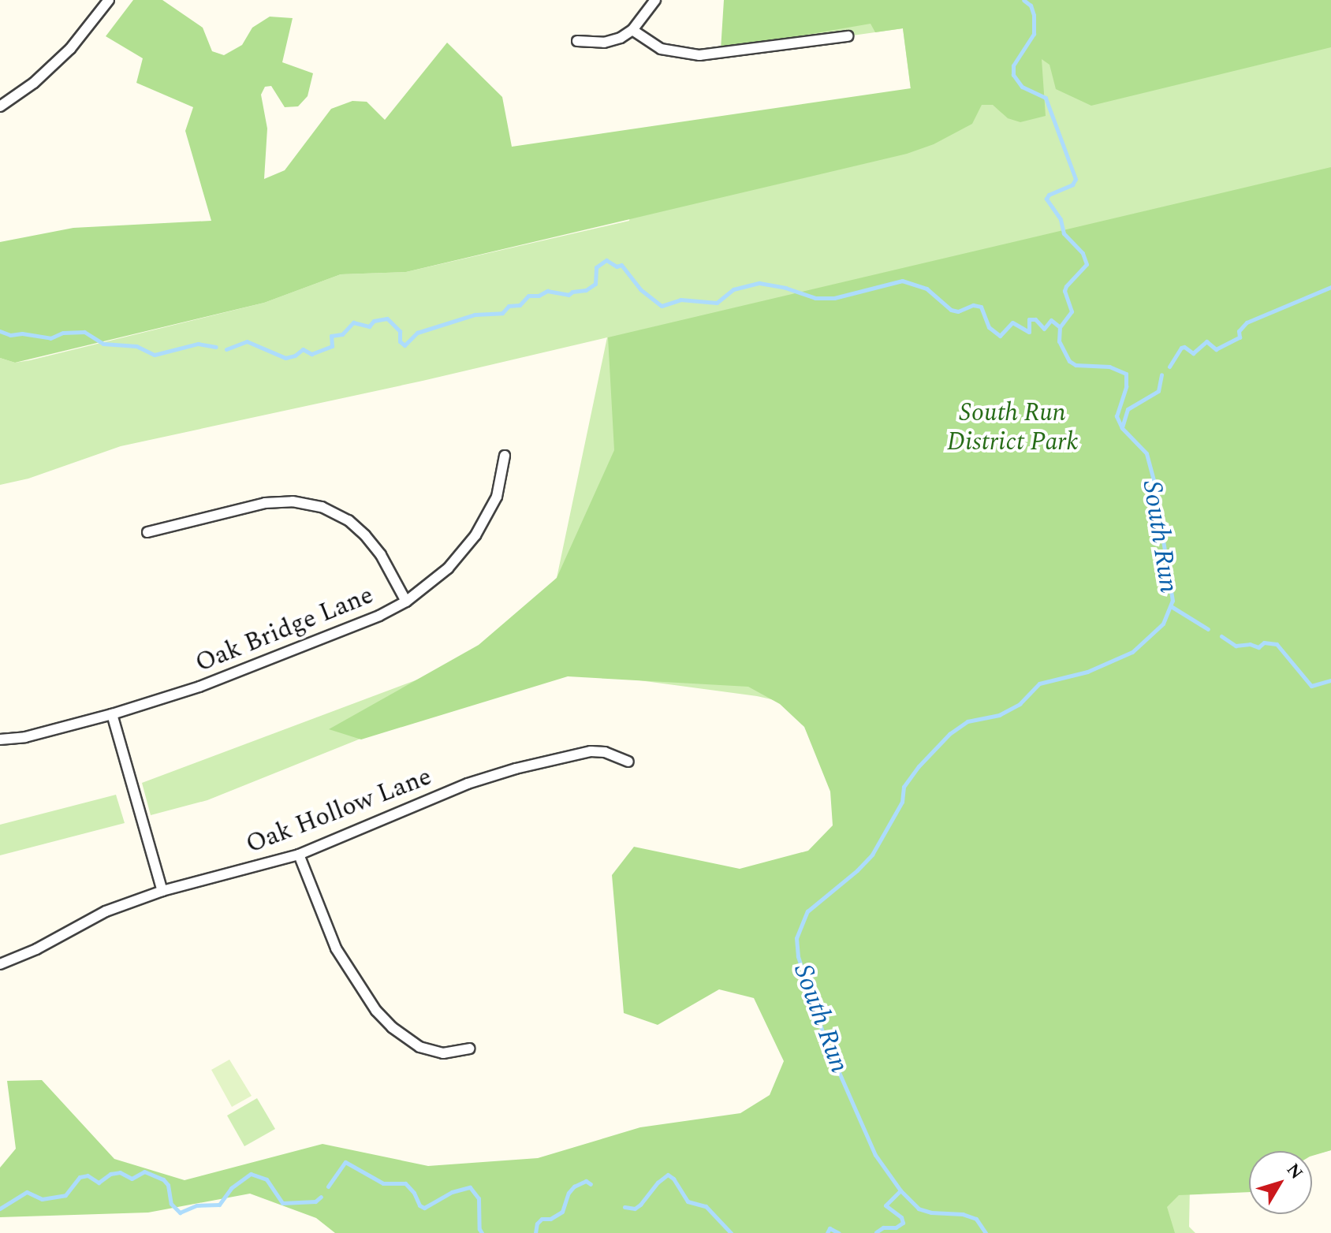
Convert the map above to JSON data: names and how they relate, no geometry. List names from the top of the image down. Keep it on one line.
{"streets":{"street":["Oak Bridge Lane","Oak Hollow Lane"]},"water":["South Run"],"parks":["South Run District Park"],"north":"top right"}
